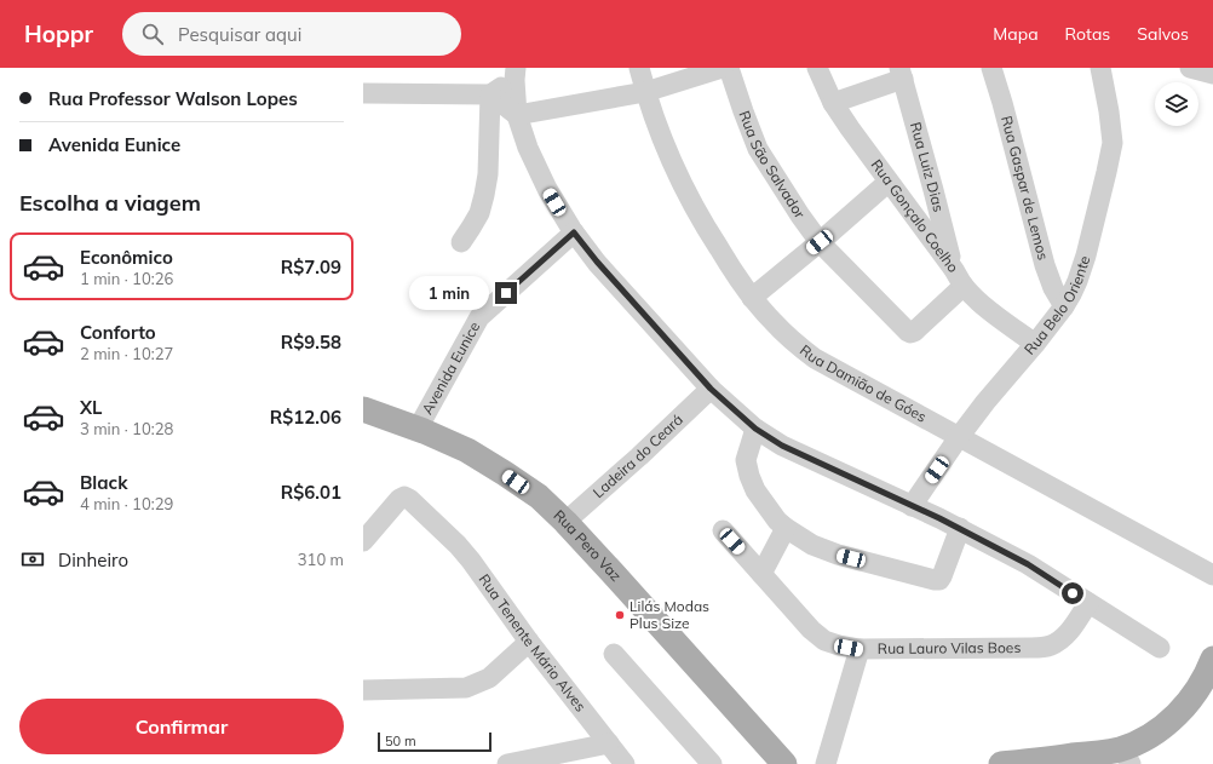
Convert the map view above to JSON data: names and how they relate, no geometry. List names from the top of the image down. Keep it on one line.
{"streets":{"main road":["Rua Pero Vaz"],"street":["Rua São Salvador","Rua Luiz Dias","Rua Gaspar de Lemos","Rua Gonçalo Coelho","Rua Belo Oriente","Avenida Eunice","Rua Damião de Góes","Ladeira do Ceará","Rua Tenente Mário Alves","Rua Lauro Vilas Boes"]},"crossings":[["Rua São Salvador","Rua Gonçalo Coelho"],["Rua Luiz Dias","Rua Gonçalo Coelho"],["Rua Gaspar de Lemos","Rua Belo Oriente"],["Rua Gonçalo Coelho","Rua Belo Oriente"],["Rua Belo Oriente","Rua Damião de Góes"],["Avenida Eunice","Rua Pero Vaz"],["Ladeira do Ceará","Rua Pero Vaz"]],"places":["Lilás Modas Plus Size"],"scale_bar":"50 m","page":{"header":"Hoppr","search":"Pesquisar aqui","nav":["Mapa","Rotas","Salvos"],"banner":["Rua Professor Walson Lopes","Avenida Eunice"],"heading":"Escolha a viagem","list":[{"name":"Econômico","note":"1 min · 10:26","value":"R$7.09"},{"name":"Conforto","note":"2 min · 10:27","value":"R$9.58"},{"name":"XL","note":"3 min · 10:28","value":"R$12.06"},{"name":"Black","note":"4 min · 10:29","value":"R$6.01"}],"bubble":"1 min","pay":["Dinheiro","310 m"],"buttons":"Confirmar","scale":"50 m"}}
